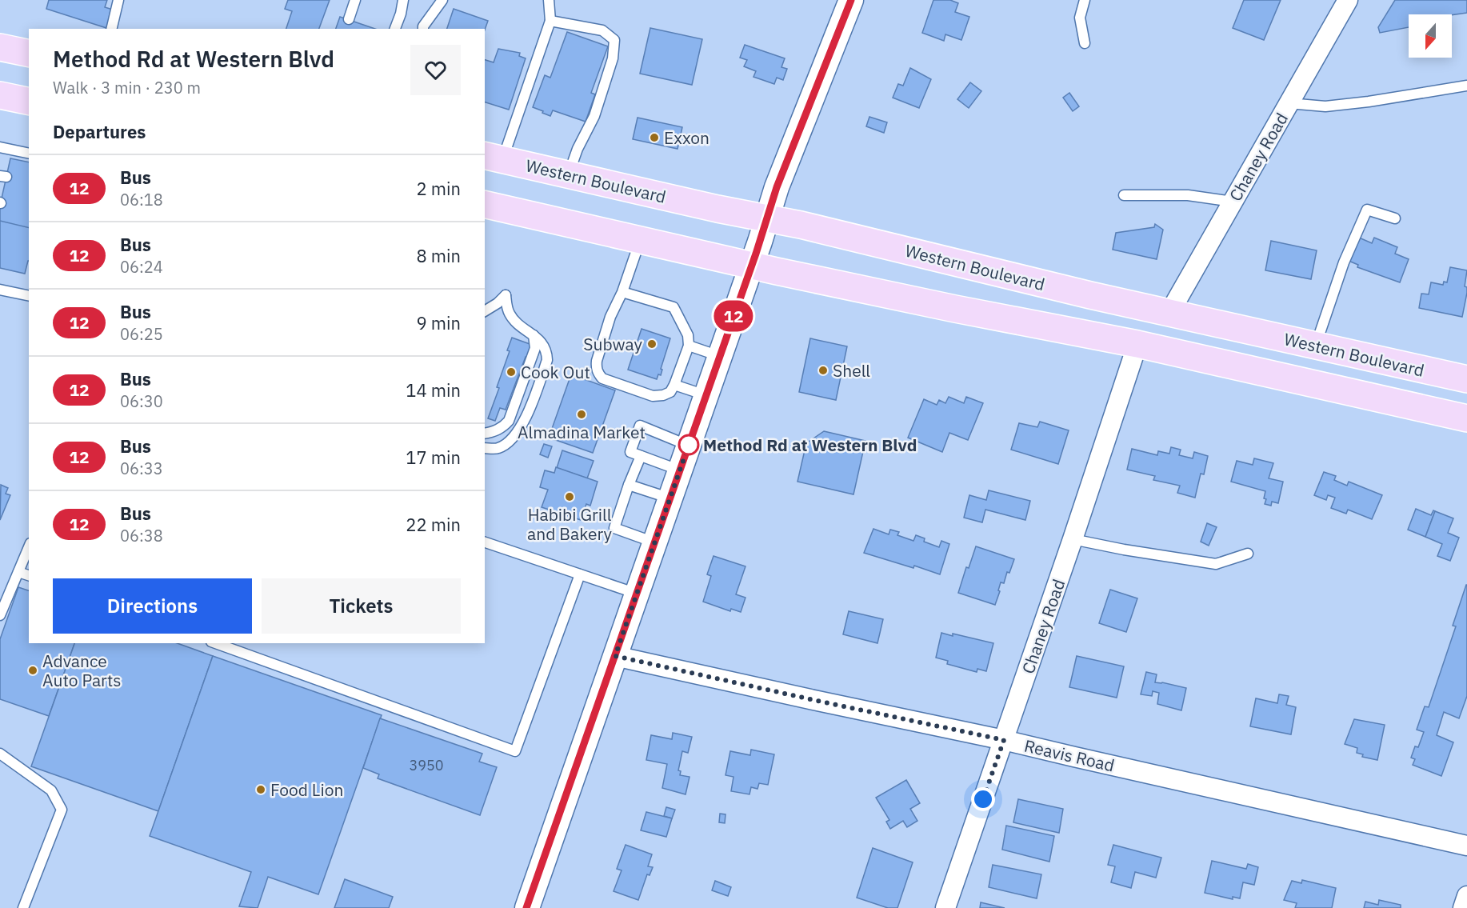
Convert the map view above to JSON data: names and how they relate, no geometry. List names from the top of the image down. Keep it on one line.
{"streets":{"main road":["Western Boulevard"],"street":["Chaney Road","Reavis Road"]},"crossings":[["Chaney Road","Western Boulevard"],["Chaney Road","Reavis Road"]],"places":["Exxon","Subway","Shell","Cook Out","Almadina Market","Method Rd at Western Blvd","Habibi Grill and Bakery","Advance Auto Parts","Food Lion"],"lines":["bus line 12"],"house_numbers":["3950"],"north":"bottom","page":{"on_map":"12","heading":[["Method Rd at Western Blvd","Walk · 3 min · 230 m"],"Departures"],"list":[{"mark":"12","name":"Bus","note":"06:18","value":"2 min"},{"mark":"12","name":"Bus","note":"06:24","value":"8 min"},{"mark":"12","name":"Bus","note":"06:25","value":"9 min"},{"mark":"12","name":"Bus","note":"06:30","value":"14 min"},{"mark":"12","name":"Bus","note":"06:33","value":"17 min"},{"mark":"12","name":"Bus","note":"06:38","value":"22 min"}],"buttons":["Directions","Tickets"]}}
